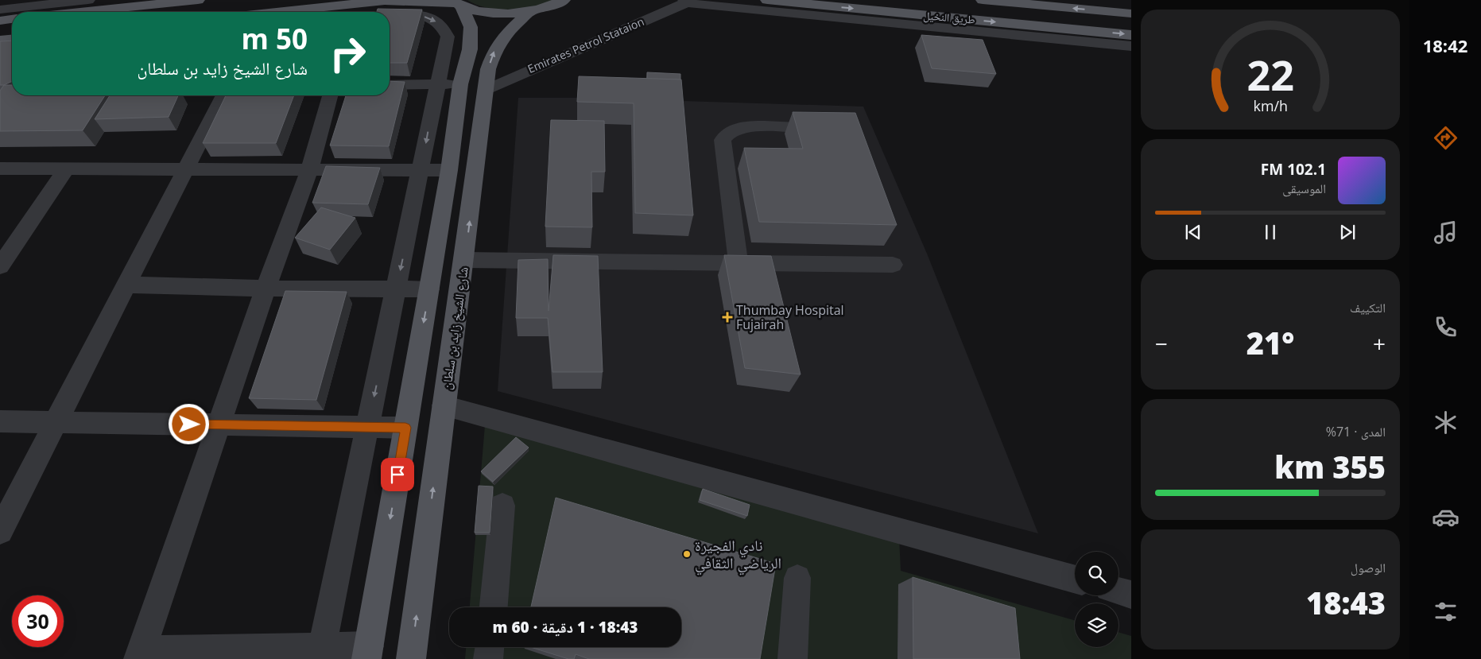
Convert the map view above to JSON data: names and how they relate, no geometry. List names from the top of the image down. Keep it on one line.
{"streets":{"main road":["طريق النخيل","شارع الشيخ زايد بن سلطان"],"street":["Emirates Petrol Stataion"]},"crossings":[["Emirates Petrol Stataion","شارع الشيخ زايد بن سلطان"]],"places":{"health":["Thumbay Hospital Fujairah"],"other":["نادي الفجيرة الرياضي الثقافي"]},"page":{"tabs":"18:42","turn":["50 m","شارع الشيخ زايد بن سلطان"],"song":["102.1 FM","الموسيقى"],"tile":["التكييف",["المدى · 71%","355 km"],["الوصول","18:43"]],"heat":["−","21°","+"],"limit":"30","trip":"18:43 · 1 دقيقة · 60 m","gauge":["22","km/h"]}}
